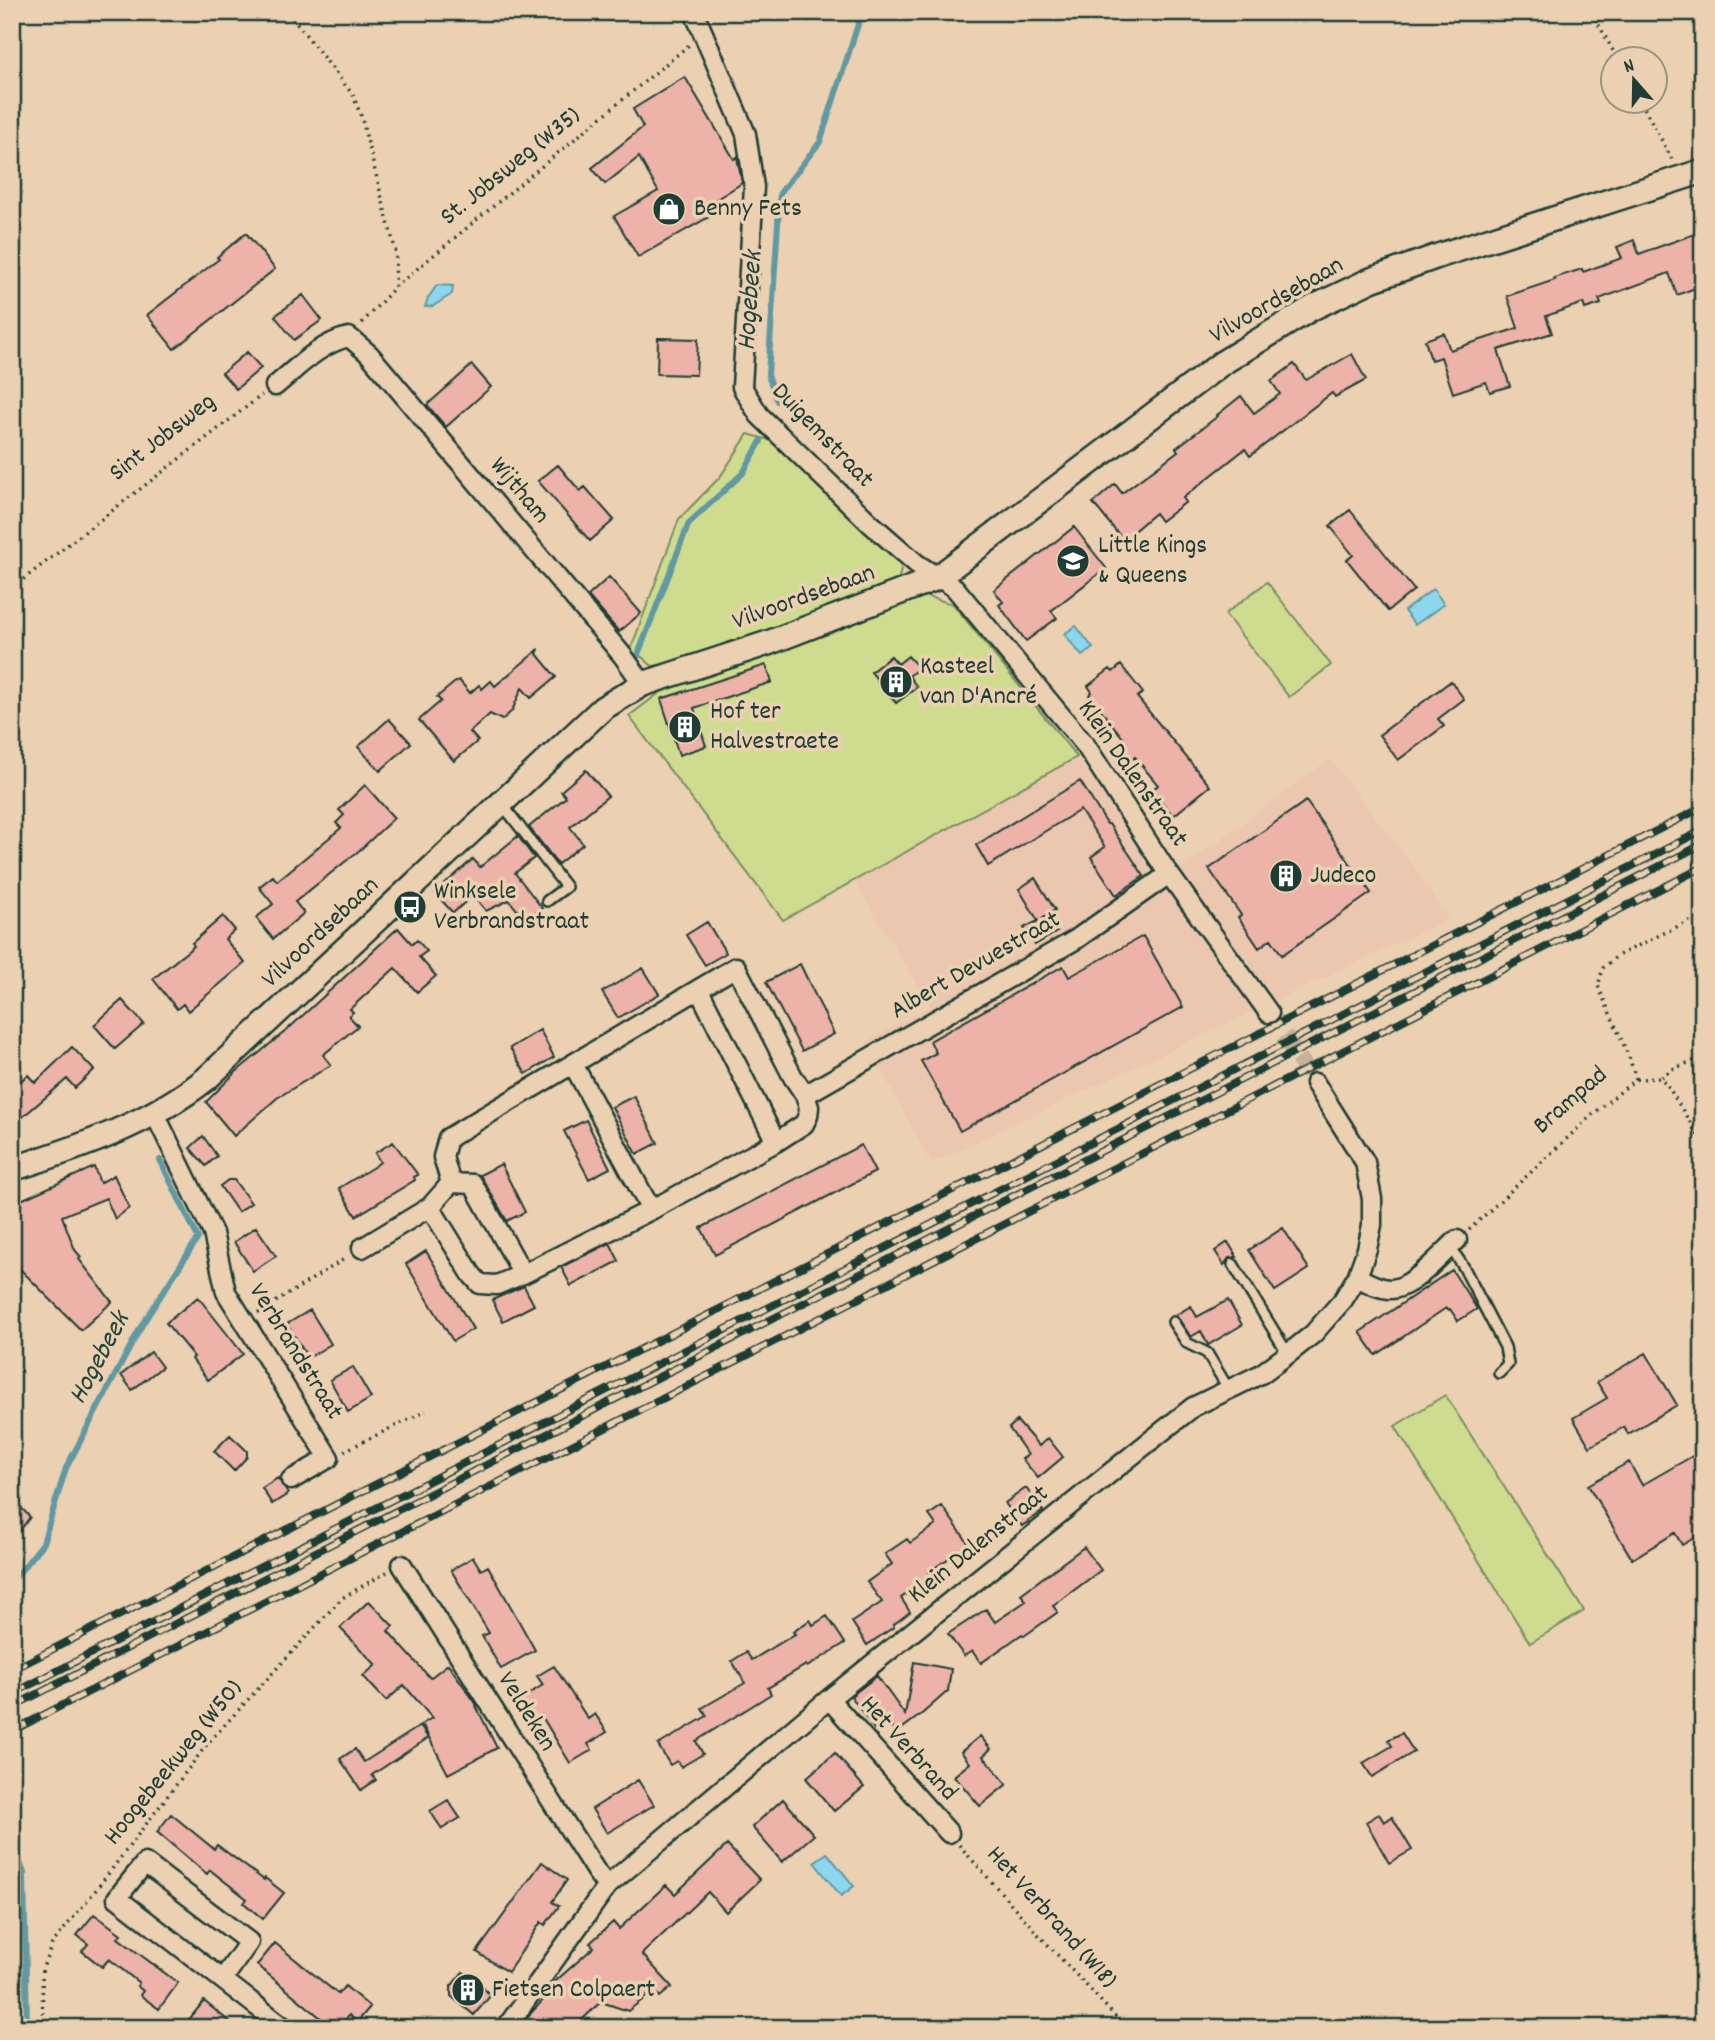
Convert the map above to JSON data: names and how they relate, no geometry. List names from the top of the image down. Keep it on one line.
{"streets":{"street":["Vilvoordsebaan","Duigemstraat","Wijtham","Klein Dalenstraat","Albert Devuestraat","Verbrandstraat","Veldeken","Het Verbrand"],"path":["St. Jobsweg (W35)","Sint Jobsweg","Brampad","Hoogebeekweg (W50)","Het Verbrand (W18)"]},"crossings":[["St. Jobsweg (W35)","Duigemstraat"],["St. Jobsweg (W35)","Wijtham"],["Vilvoordsebaan","Duigemstraat"],["Vilvoordsebaan","Wijtham"],["Vilvoordsebaan","Klein Dalenstraat"],["Vilvoordsebaan","Verbrandstraat"],["Duigemstraat","Klein Dalenstraat"],["Klein Dalenstraat","Albert Devuestraat"],["Klein Dalenstraat","Veldeken"],["Klein Dalenstraat","Het Verbrand"],["Veldeken","Hoogebeekweg (W50)"],["Het Verbrand","Het Verbrand (W18)"]],"water":["Hogebeek"],"places":{"shop":["Benny Fets"],"school or university":["Little Kings & Queens"],"building":["Kasteel van D'Ancré","Hof ter Halvestraete","Judeco","Fietsen Colpaert"],"bus stop":["Winksele Verbrandstraat"]},"north":"top"}
